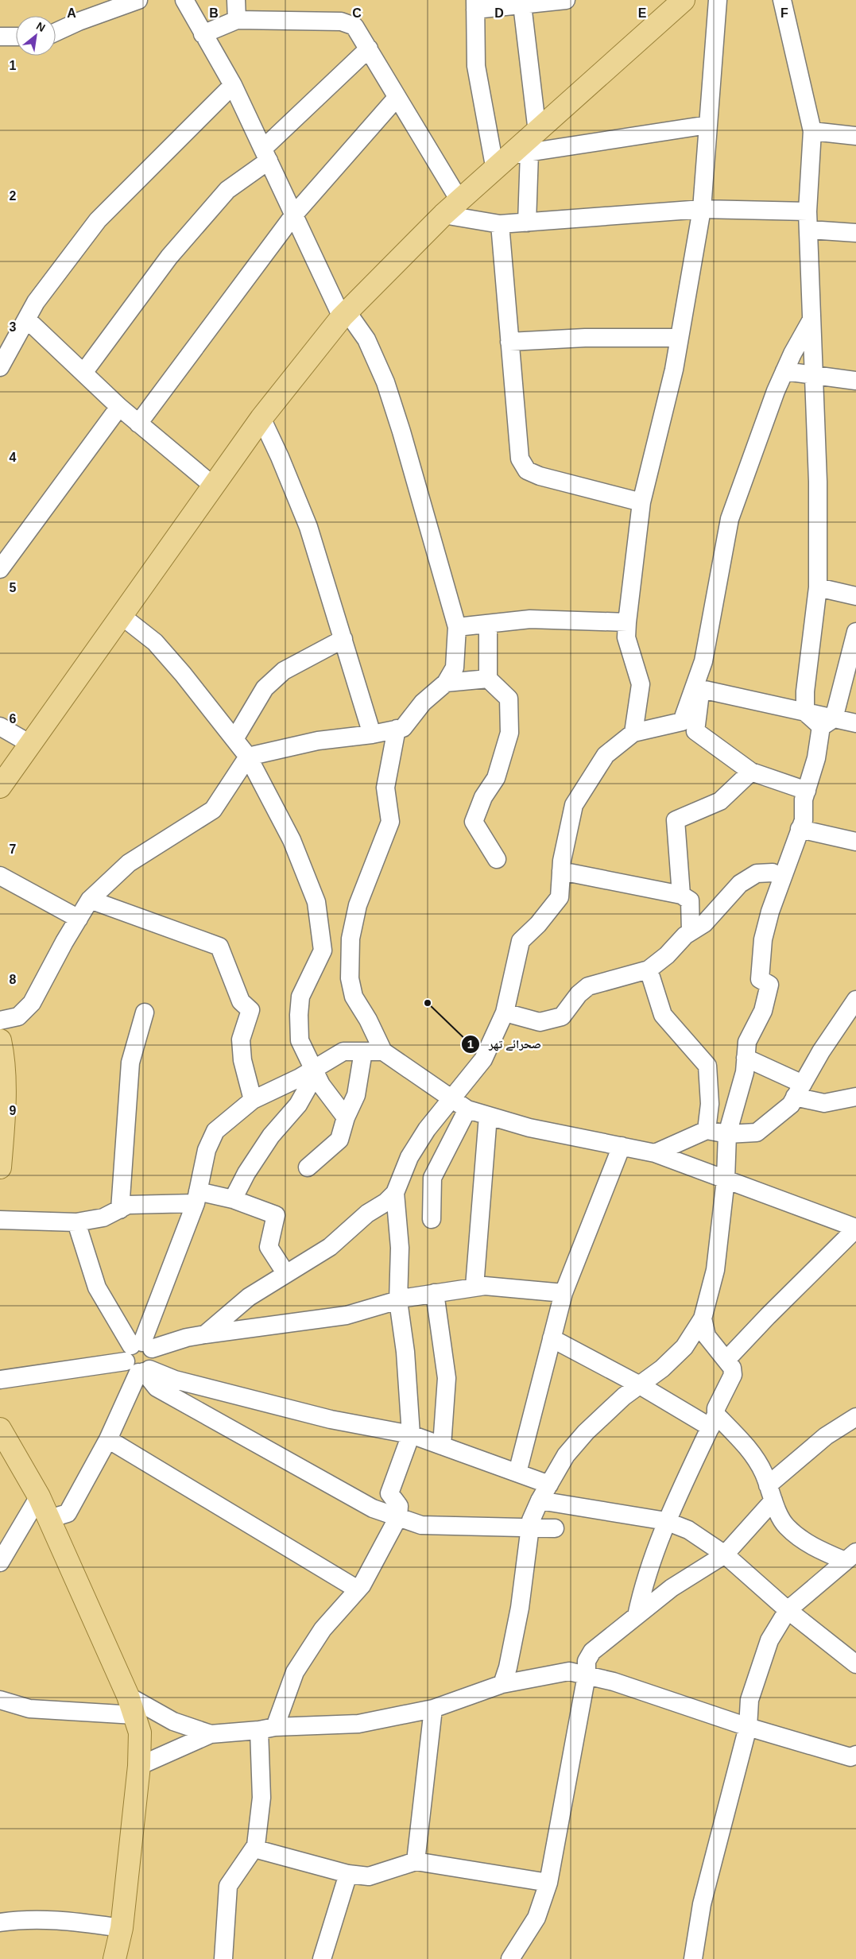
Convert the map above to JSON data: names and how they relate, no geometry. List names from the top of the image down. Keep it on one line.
{"places":["صحرائے تھر"],"north":"top right","grid":{"columns":["A","B","C","D","E","F"],"rows":["1","2","3","4","5","6","7","8","9"]}}
